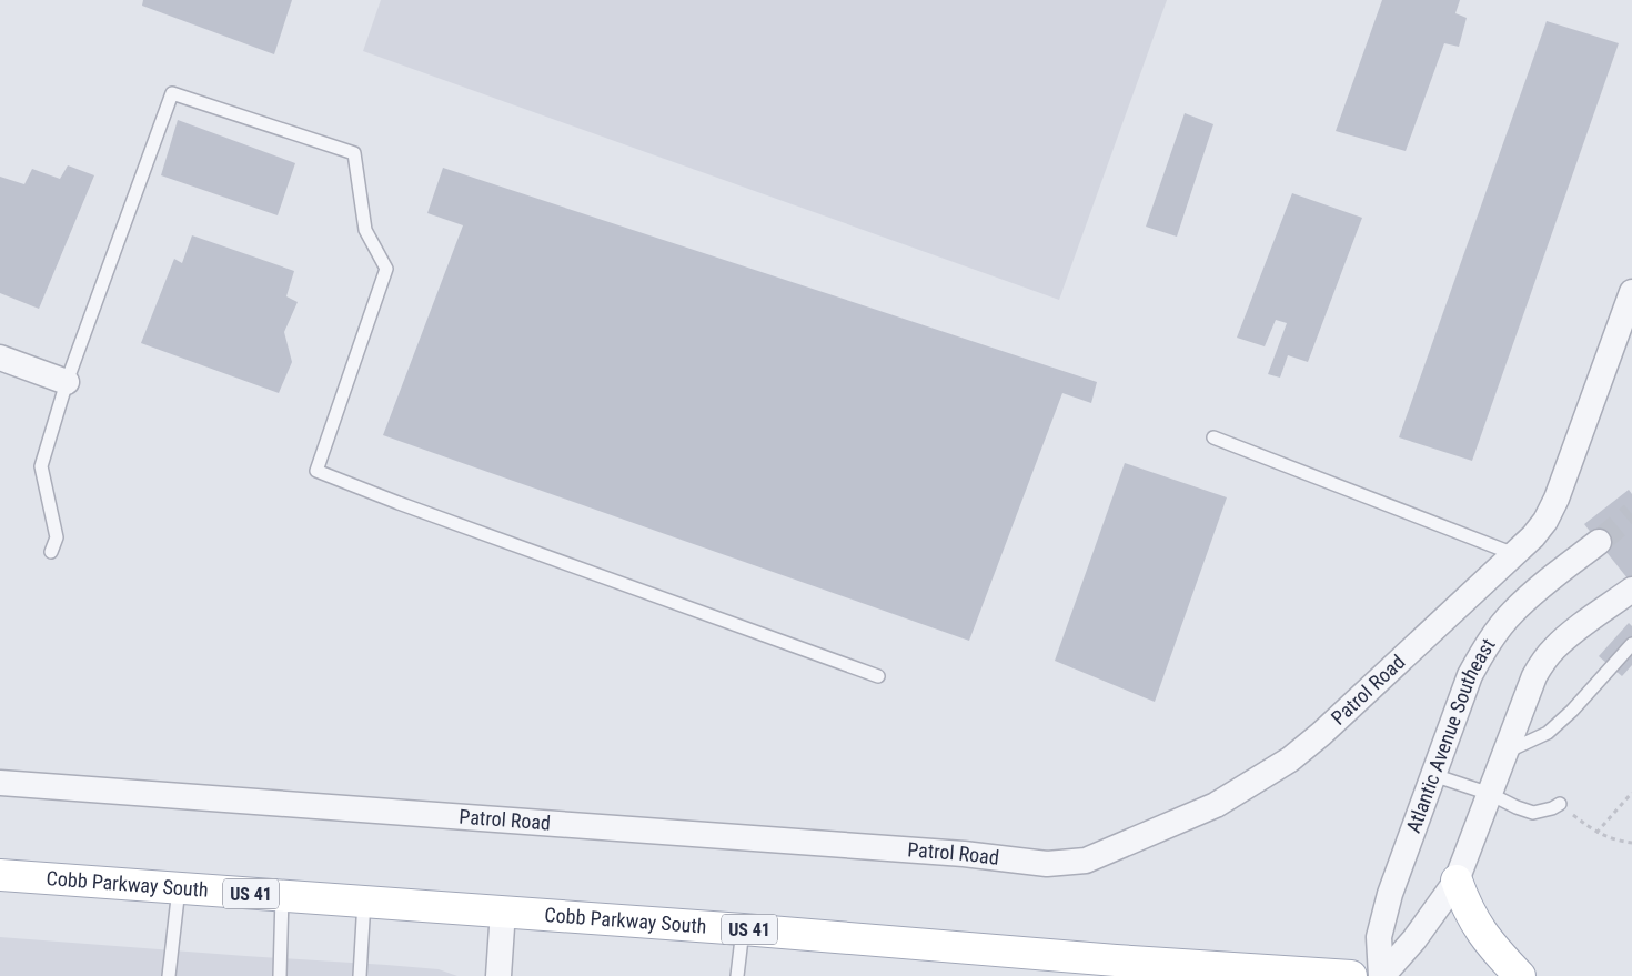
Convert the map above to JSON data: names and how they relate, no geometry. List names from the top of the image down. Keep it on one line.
{"streets":{"main road":["Cobb Parkway South","US 41"],"street":["Patrol Road","Atlantic Avenue Southeast"]}}
